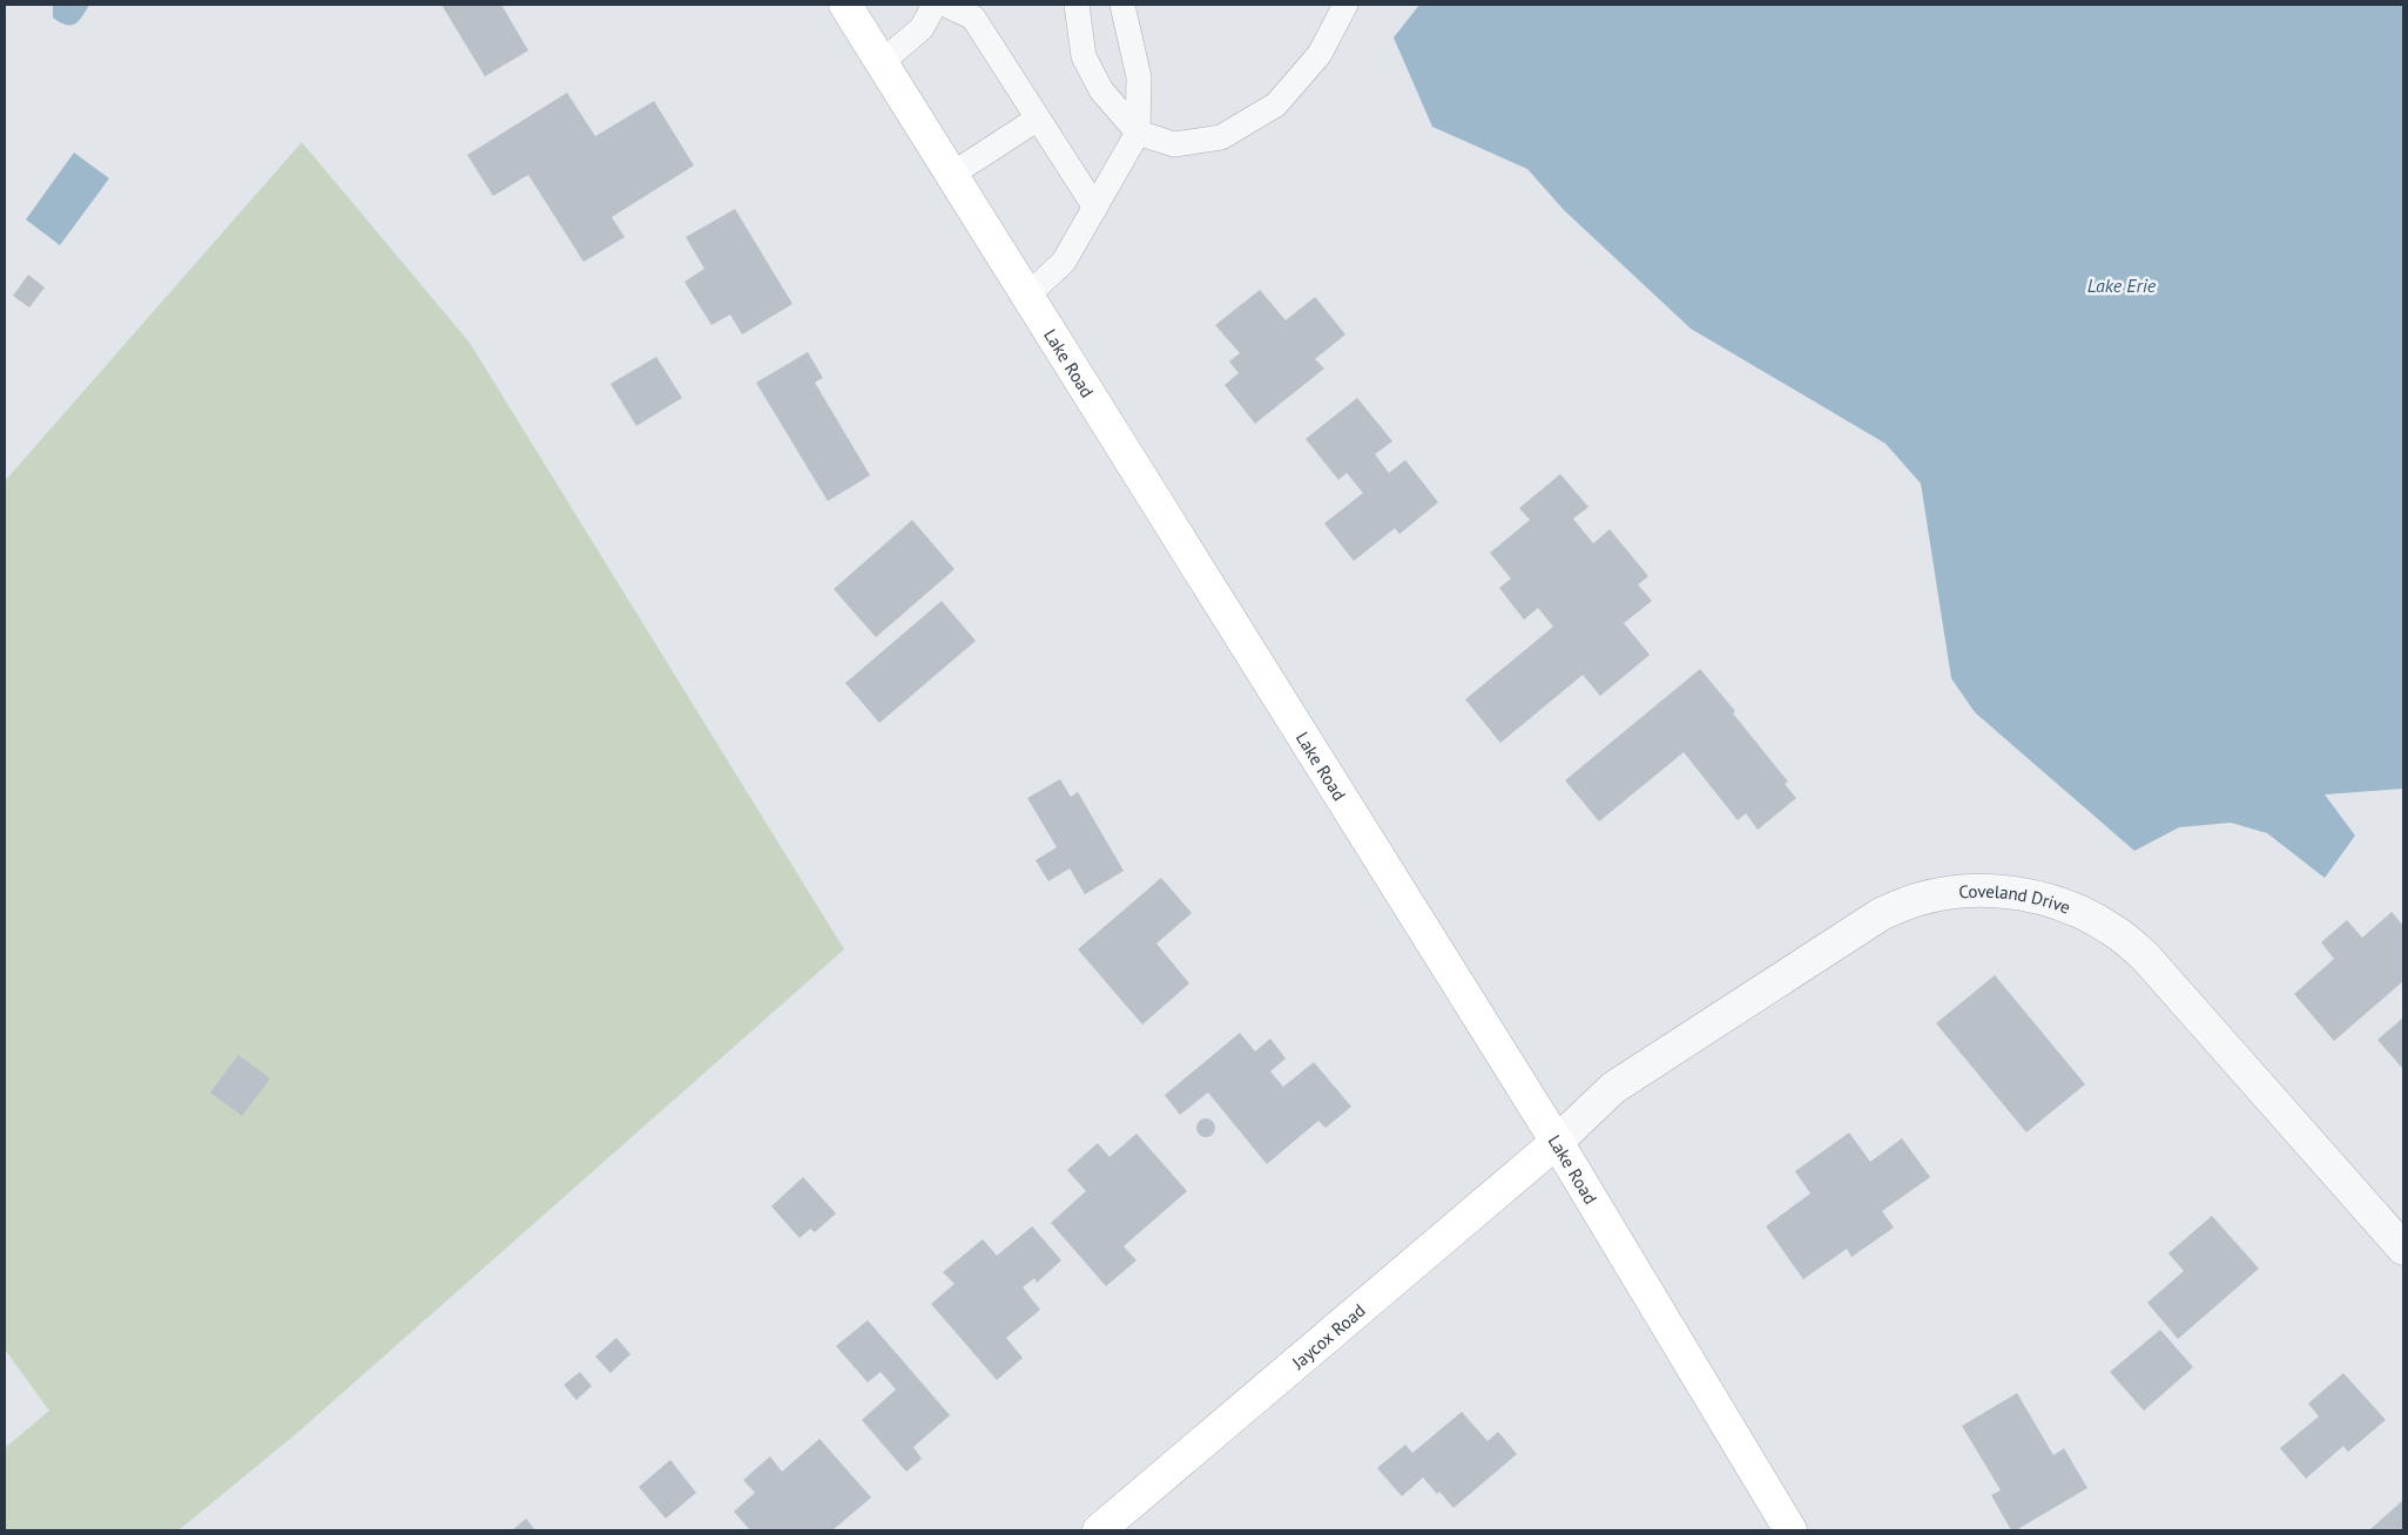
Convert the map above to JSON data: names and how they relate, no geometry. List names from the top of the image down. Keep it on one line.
{"streets":{"main road":["Lake Road","Jaycox Road"],"street":["Coveland Drive"]},"crossings":[["Lake Road","Coveland Drive"],["Lake Road","Jaycox Road"],["Coveland Drive","Jaycox Road"]],"water":["Lake Erie"]}
